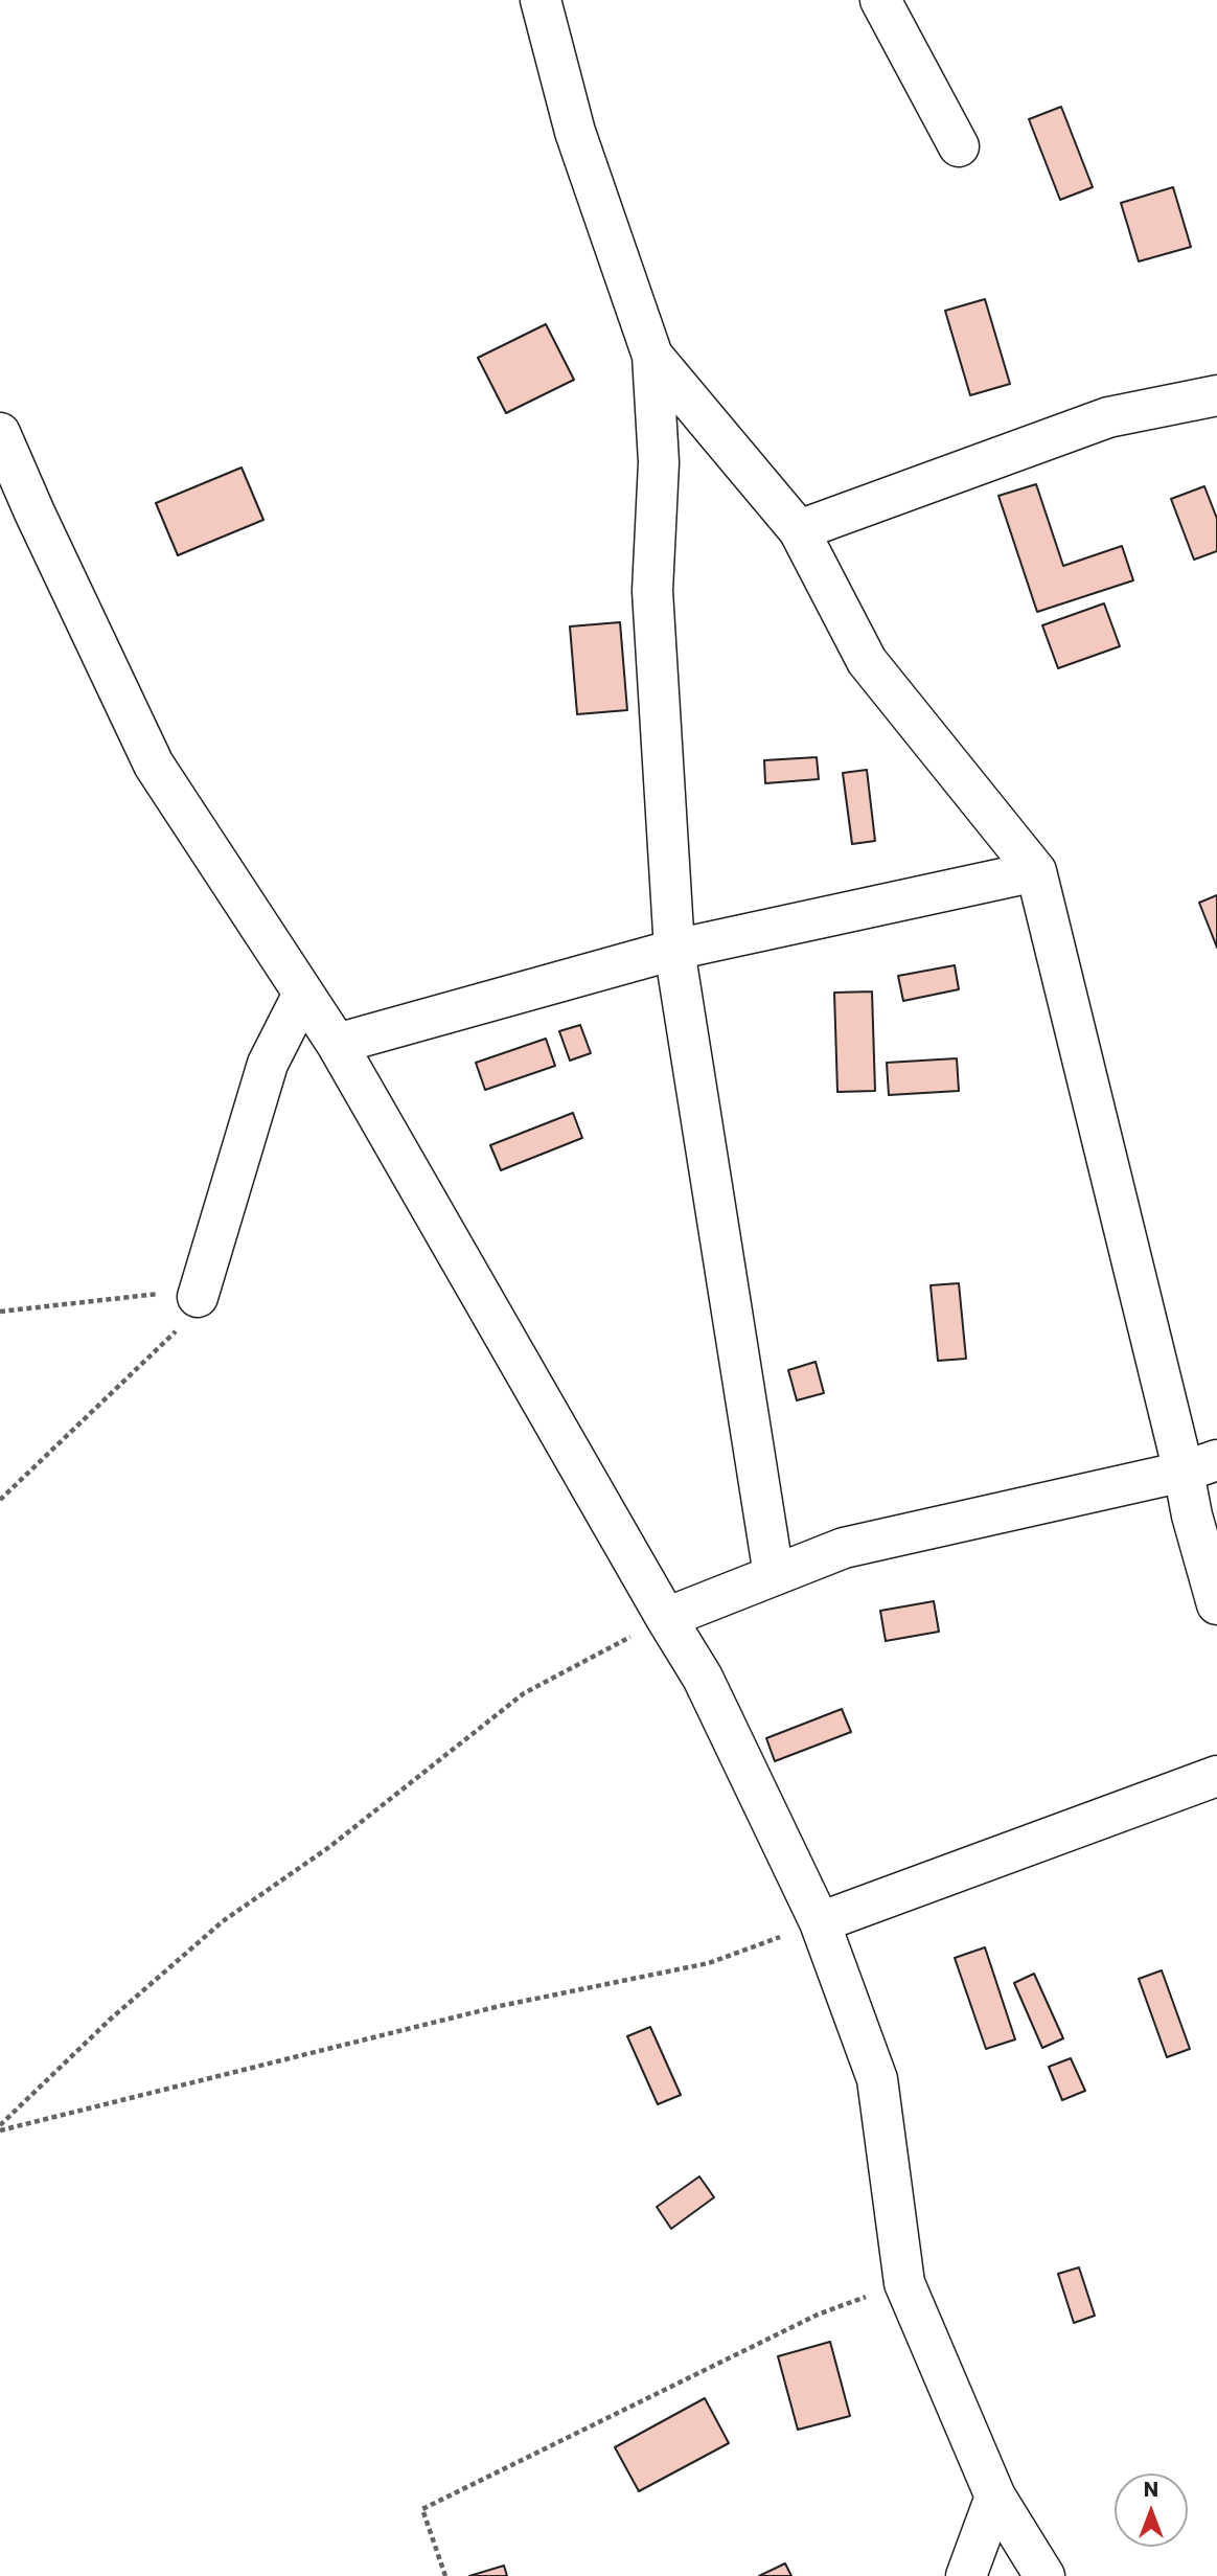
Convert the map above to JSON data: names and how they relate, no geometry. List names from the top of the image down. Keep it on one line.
{"north":"top"}
